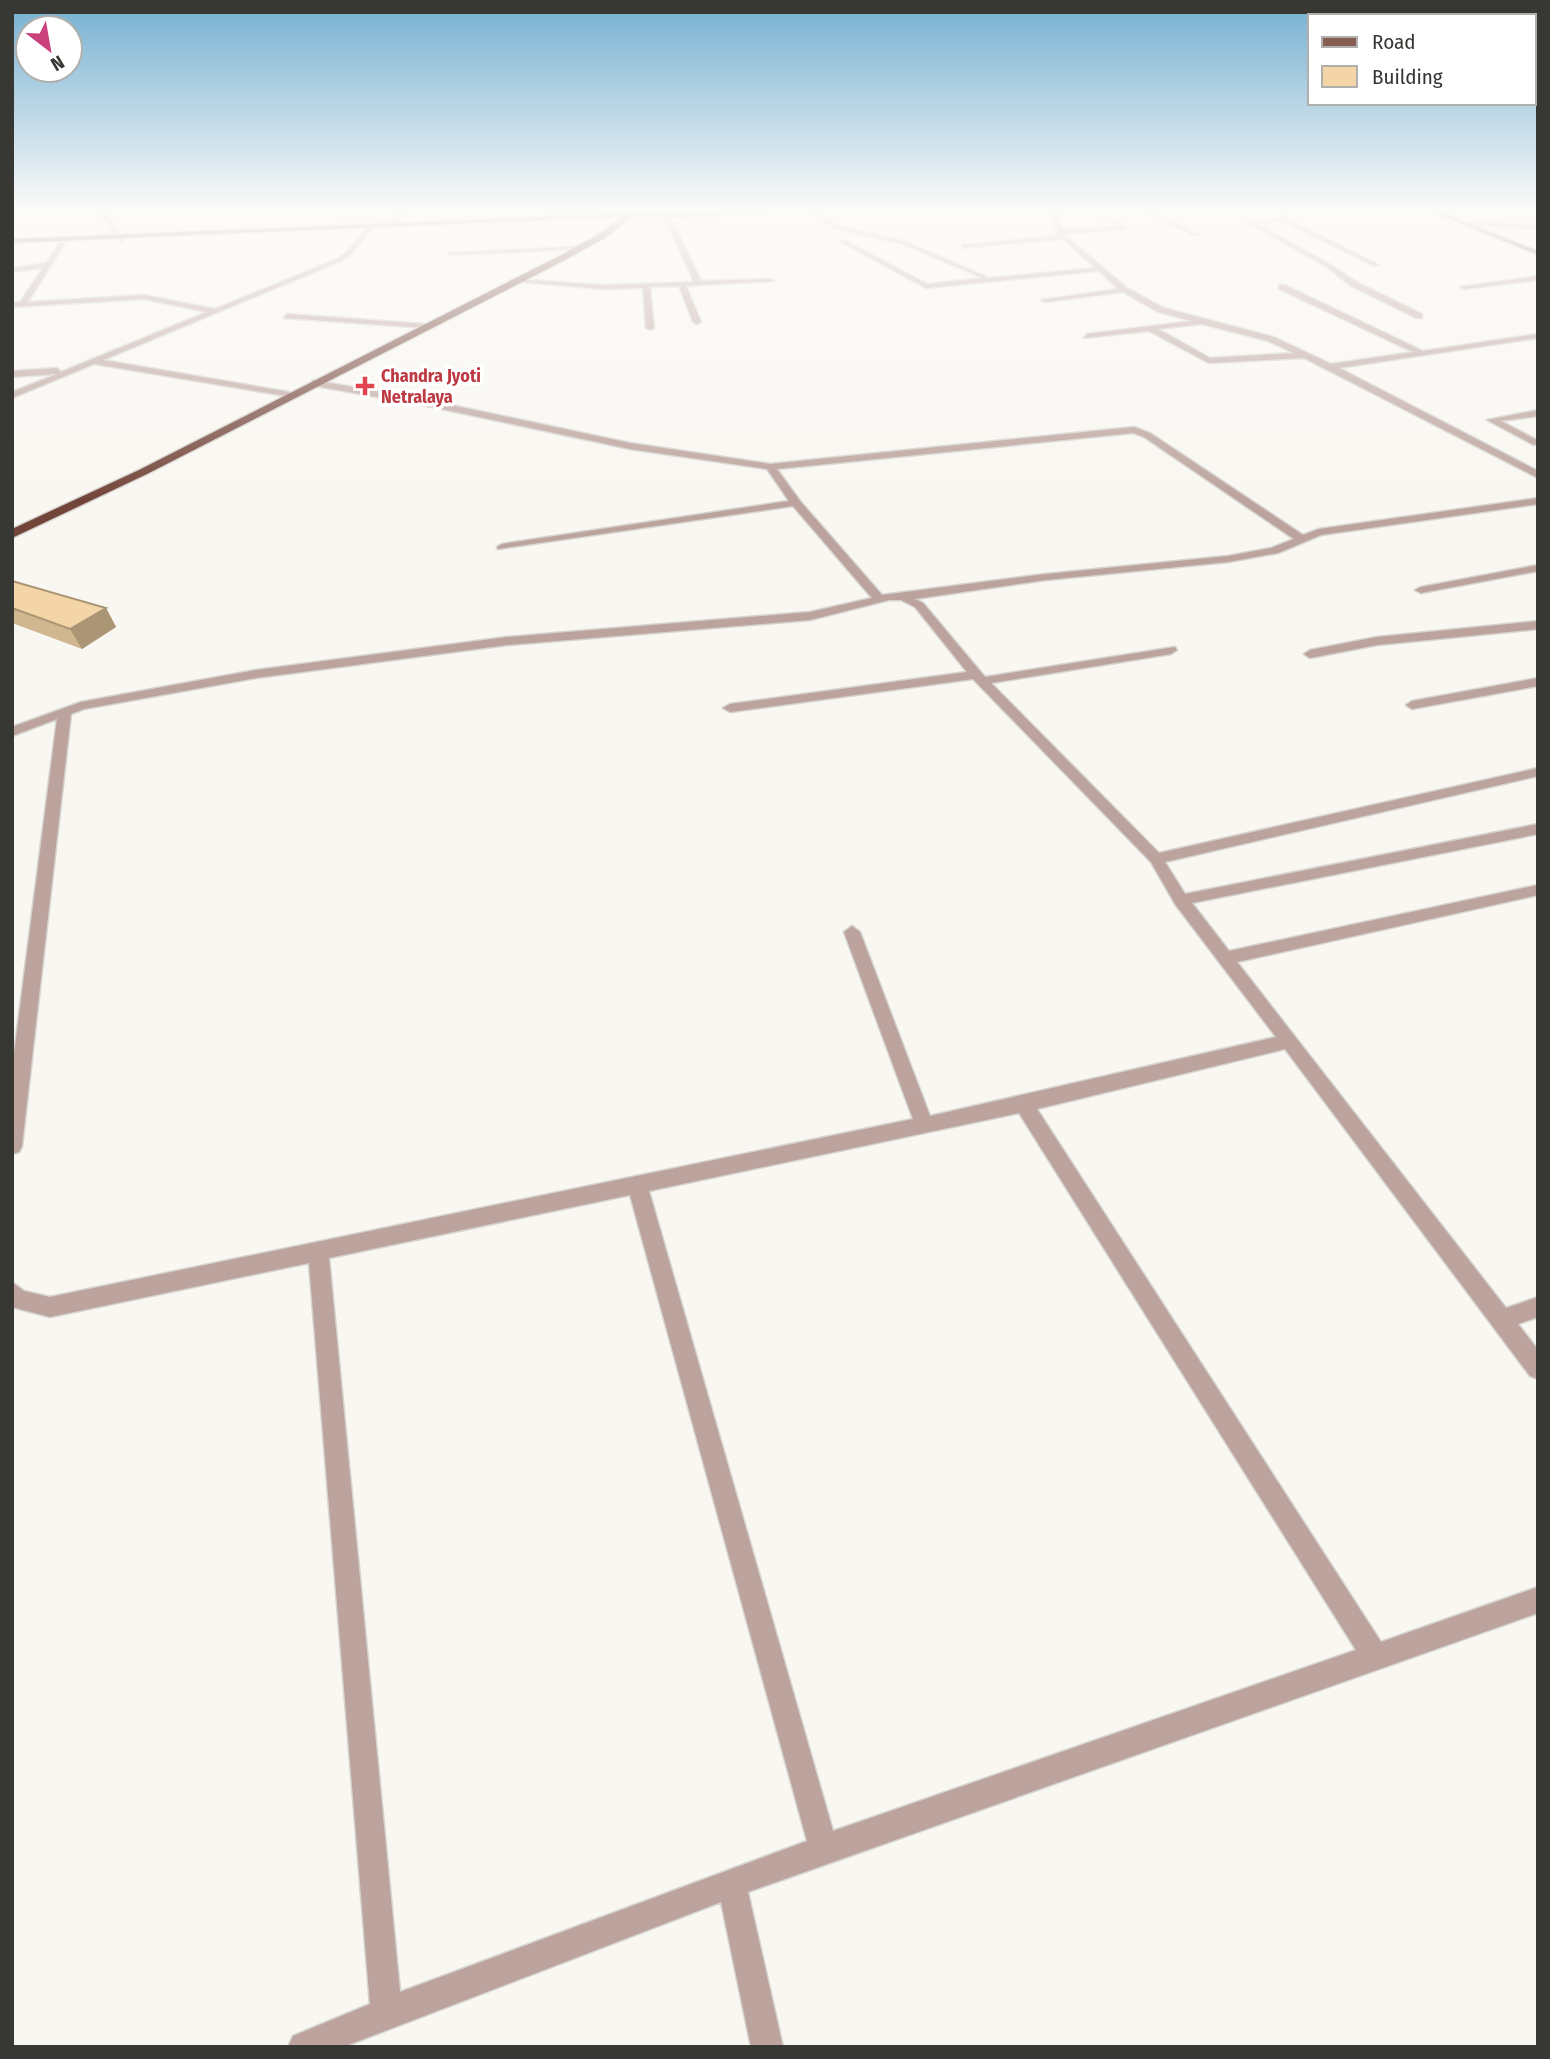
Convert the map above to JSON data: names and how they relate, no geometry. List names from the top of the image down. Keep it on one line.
{"places":{"health":["Chandra Jyoti Netralaya"]},"legend":["Road","Building"],"north":"bottom right"}
